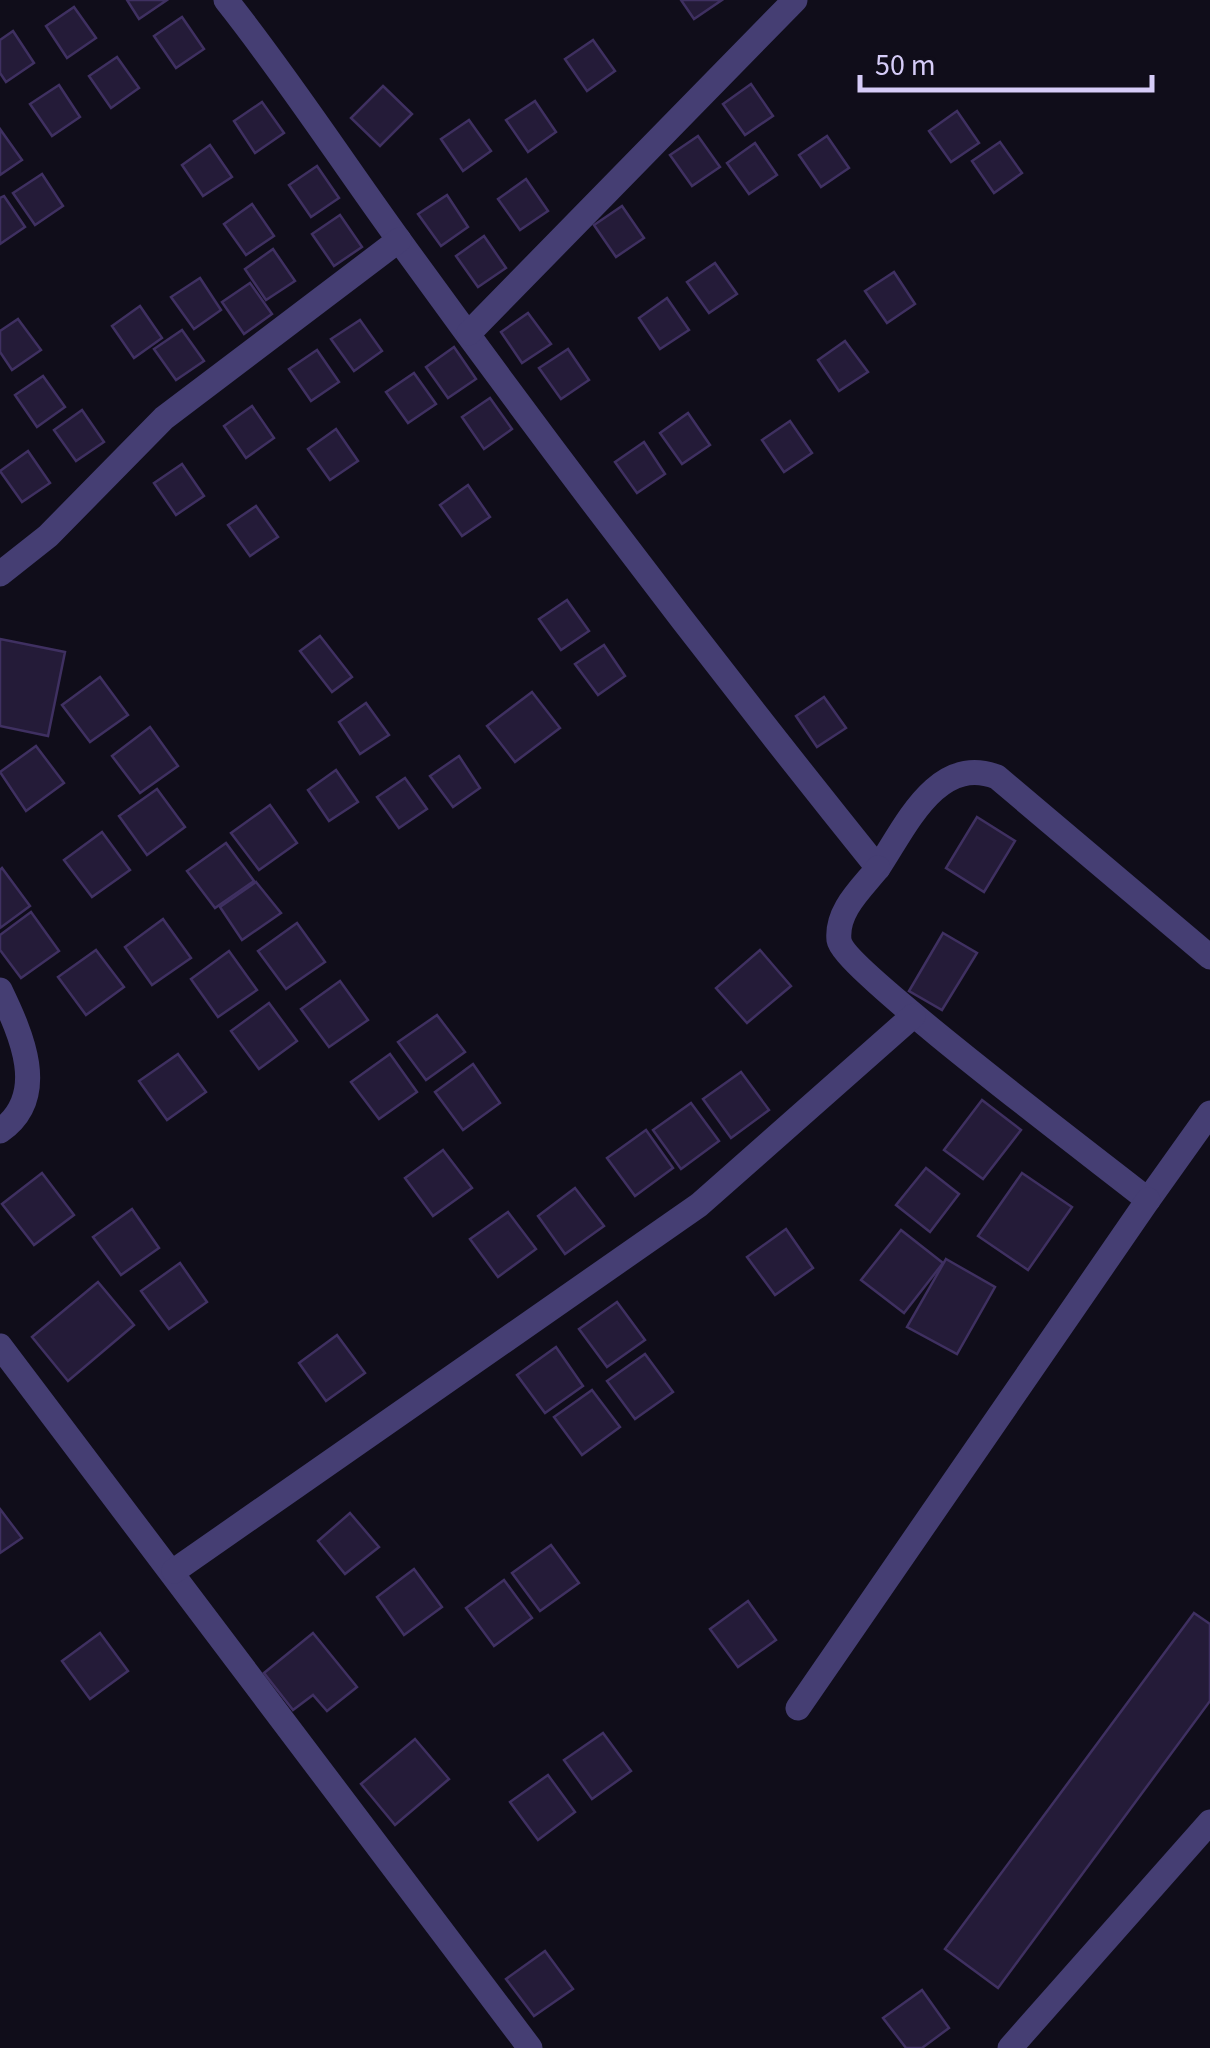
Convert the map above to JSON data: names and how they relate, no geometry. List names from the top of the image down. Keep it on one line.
{"scale_bar":"50 m"}
